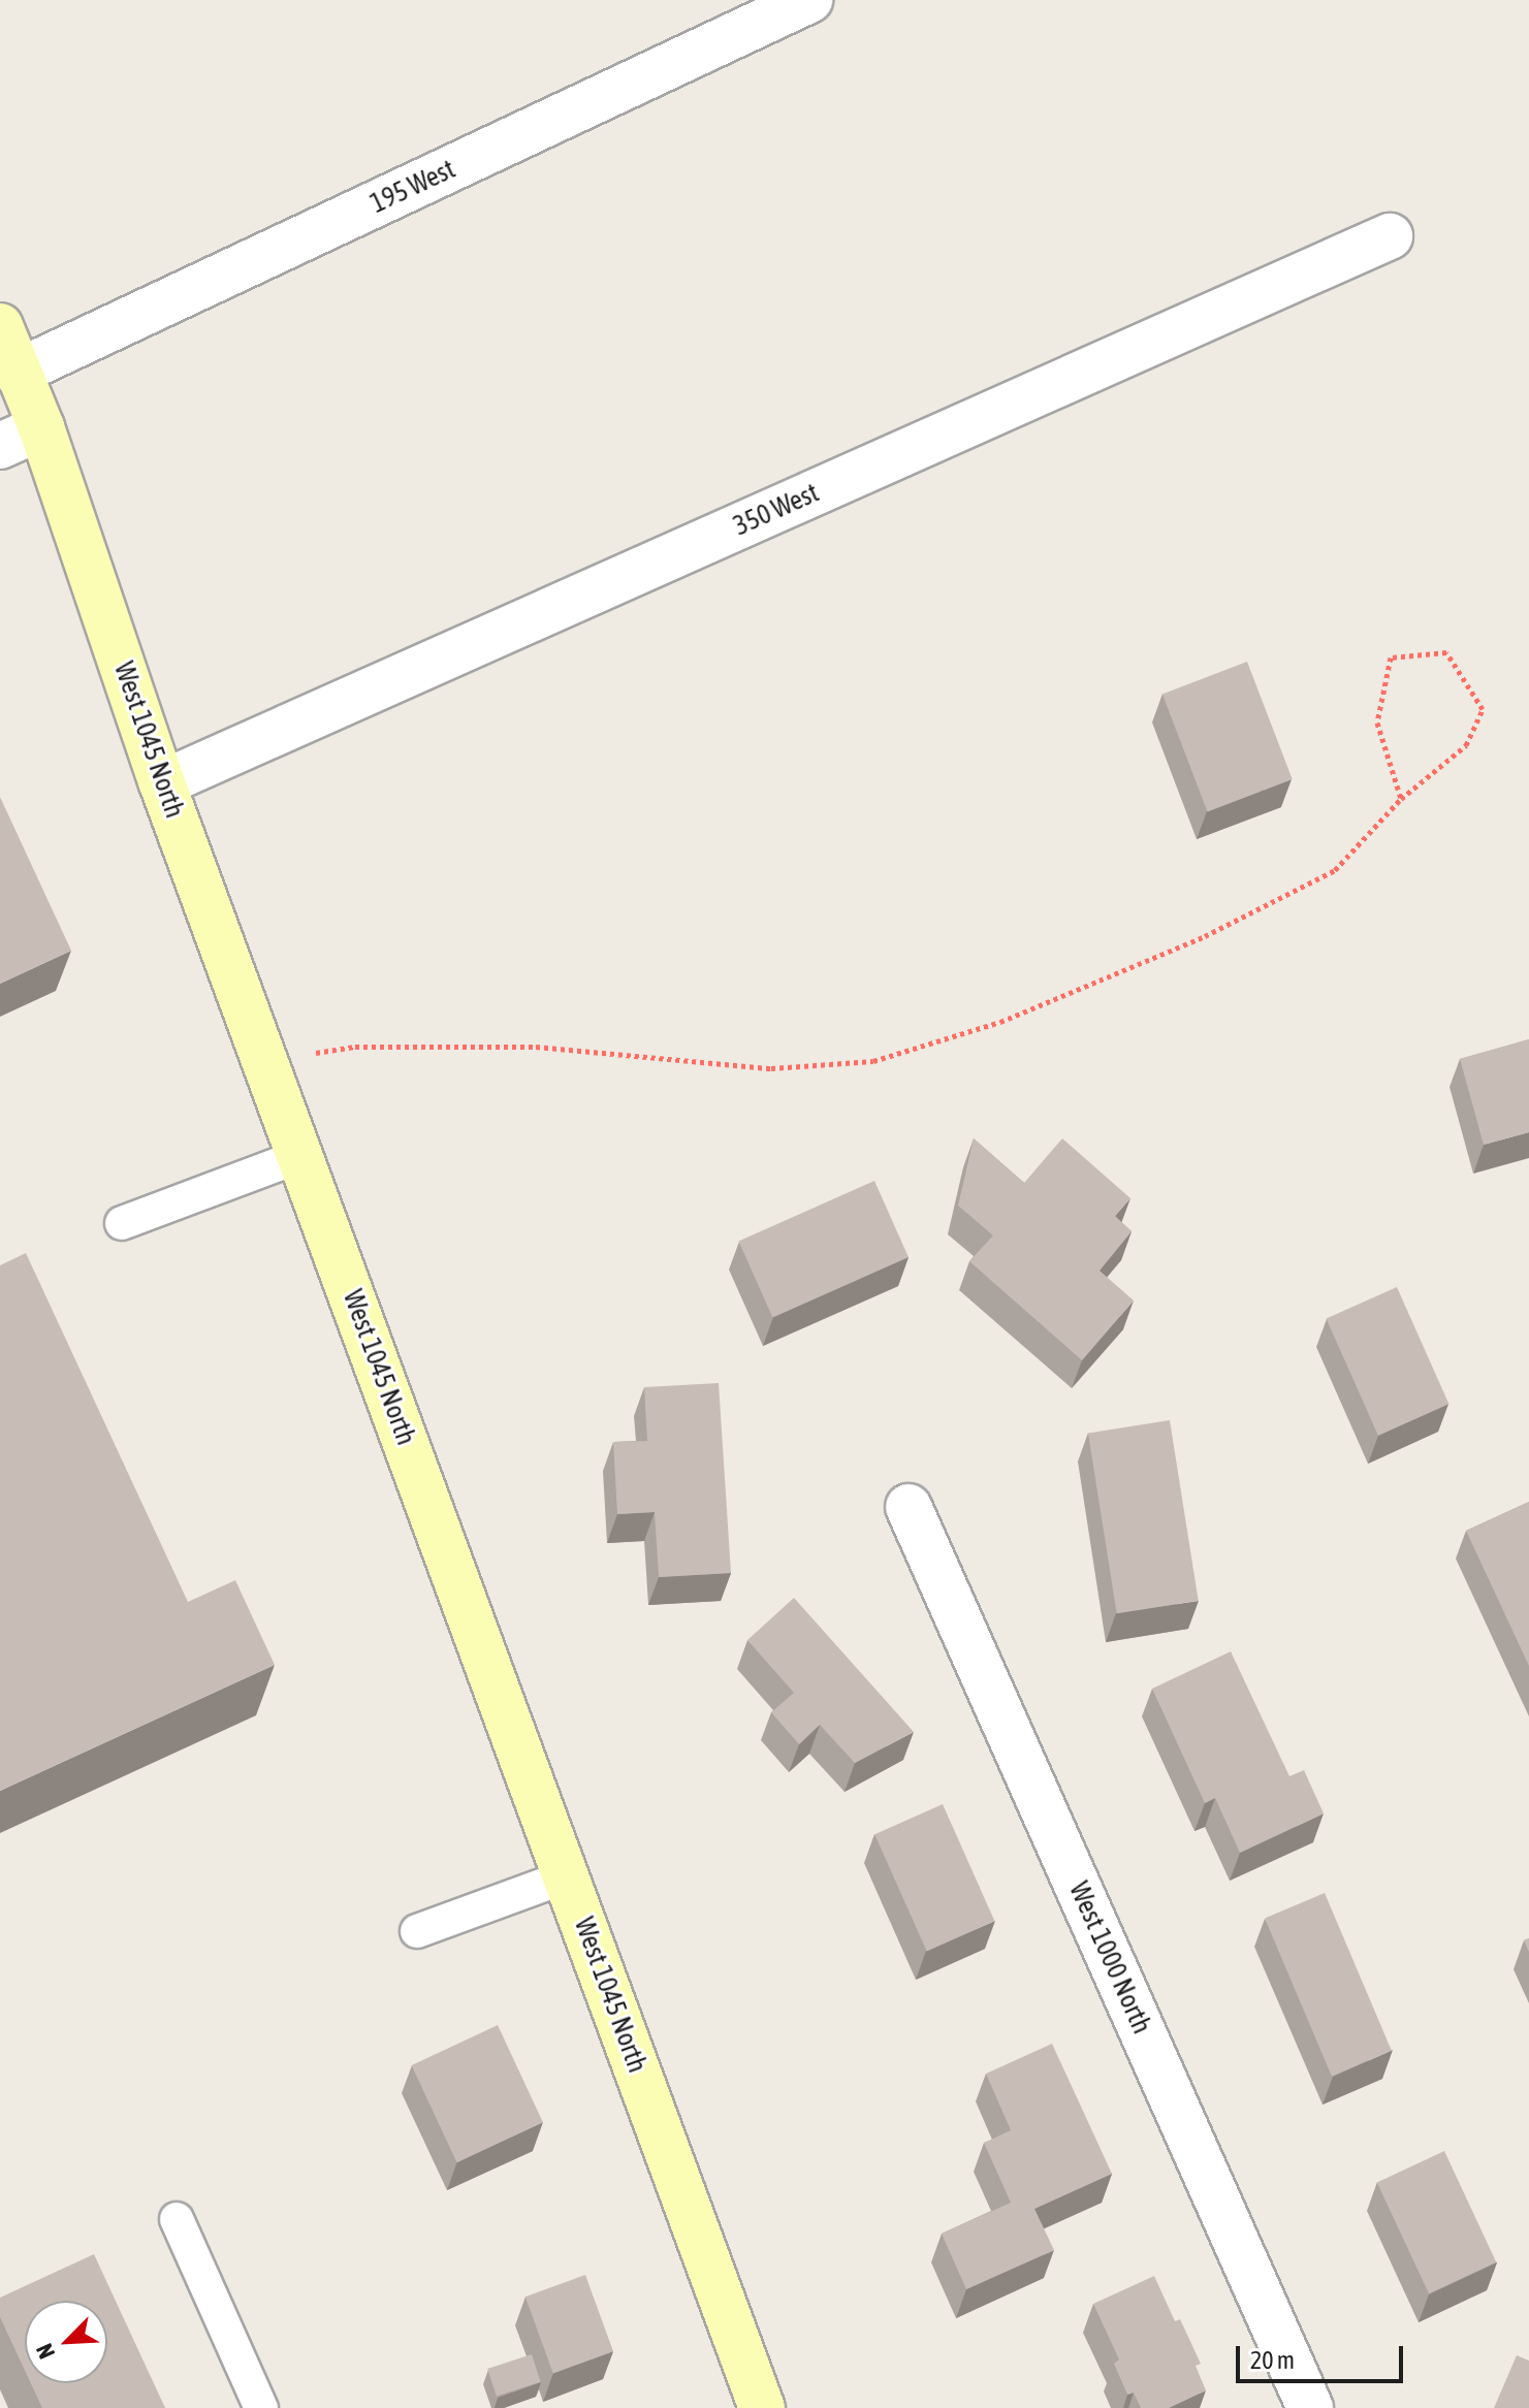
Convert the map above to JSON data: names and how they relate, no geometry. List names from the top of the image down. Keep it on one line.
{"streets":{"main road":["West 1045 North"],"street":["195 West","350 West","West 1000 North"]},"crossings":[["195 West","West 1045 North"],["350 West","West 1045 North"]],"scale_bar":"20 m","north":"bottom left"}
